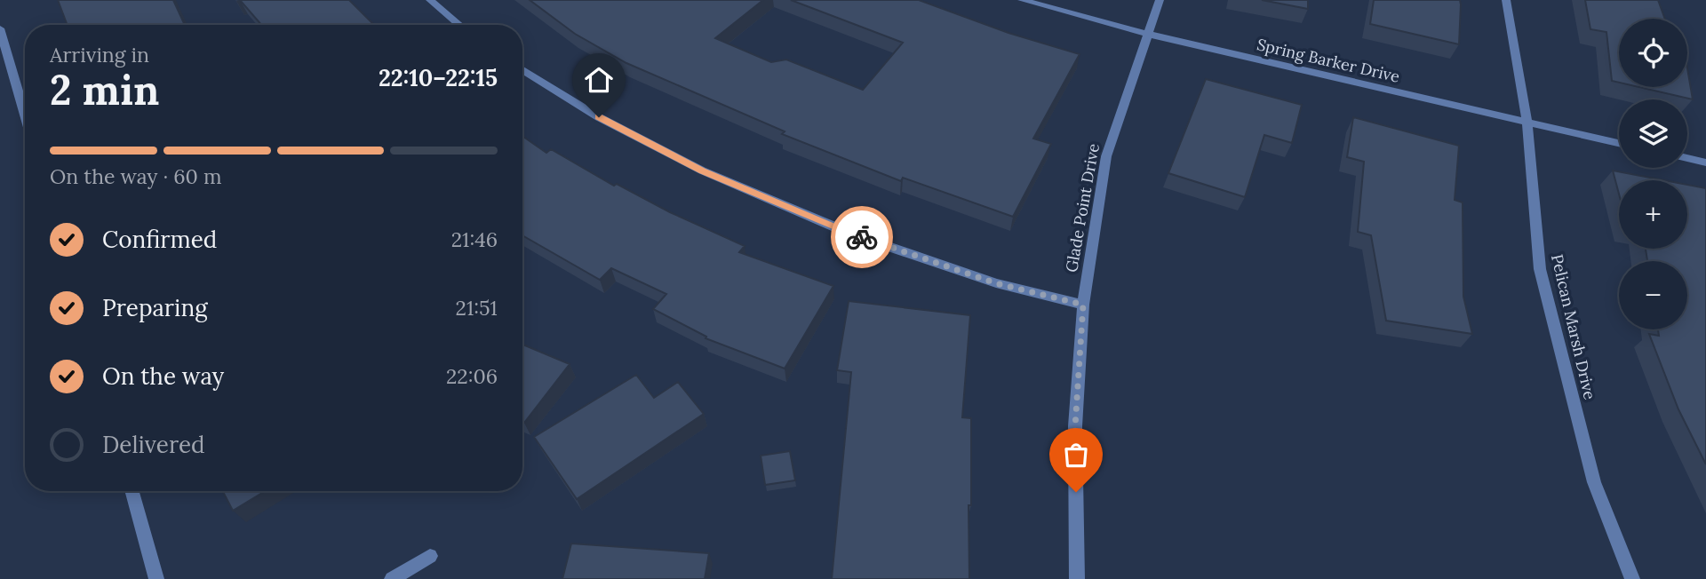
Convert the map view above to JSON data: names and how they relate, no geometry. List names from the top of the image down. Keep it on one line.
{"streets":{"street":["Spring Barker Drive","Glade Point Drive","Pelican Marsh Drive"]},"crossings":[["Spring Barker Drive","Glade Point Drive"],["Spring Barker Drive","Pelican Marsh Drive"]],"page":{"map_buttons":["+","−"],"heading":["2 min","Arriving in","22:10–22:15"],"bar":"On the way · 60 m","list":[["Confirmed","21:46"],["Preparing","21:51"],["On the way","22:06"],"Delivered"]}}
